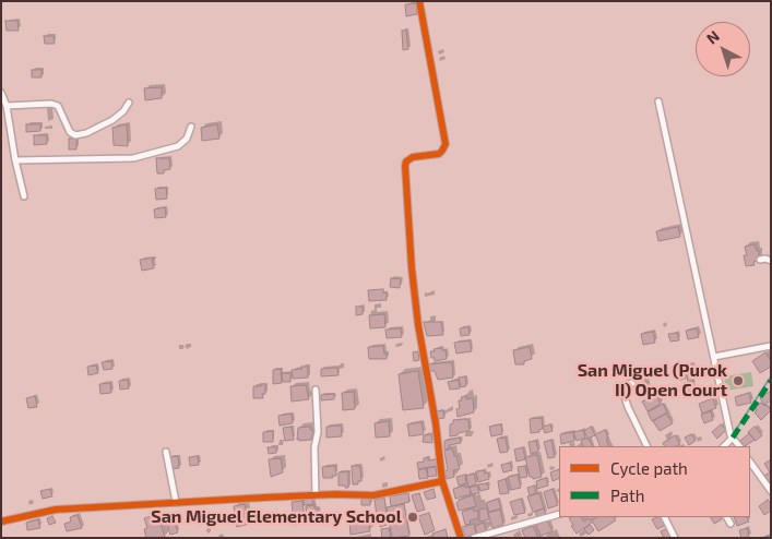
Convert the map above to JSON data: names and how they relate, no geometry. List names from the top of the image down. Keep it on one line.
{"places":["San Miguel (Purok II) Open Court","San Miguel Elementary School"],"legend":["Cycle path","Path"],"north":"top left"}
